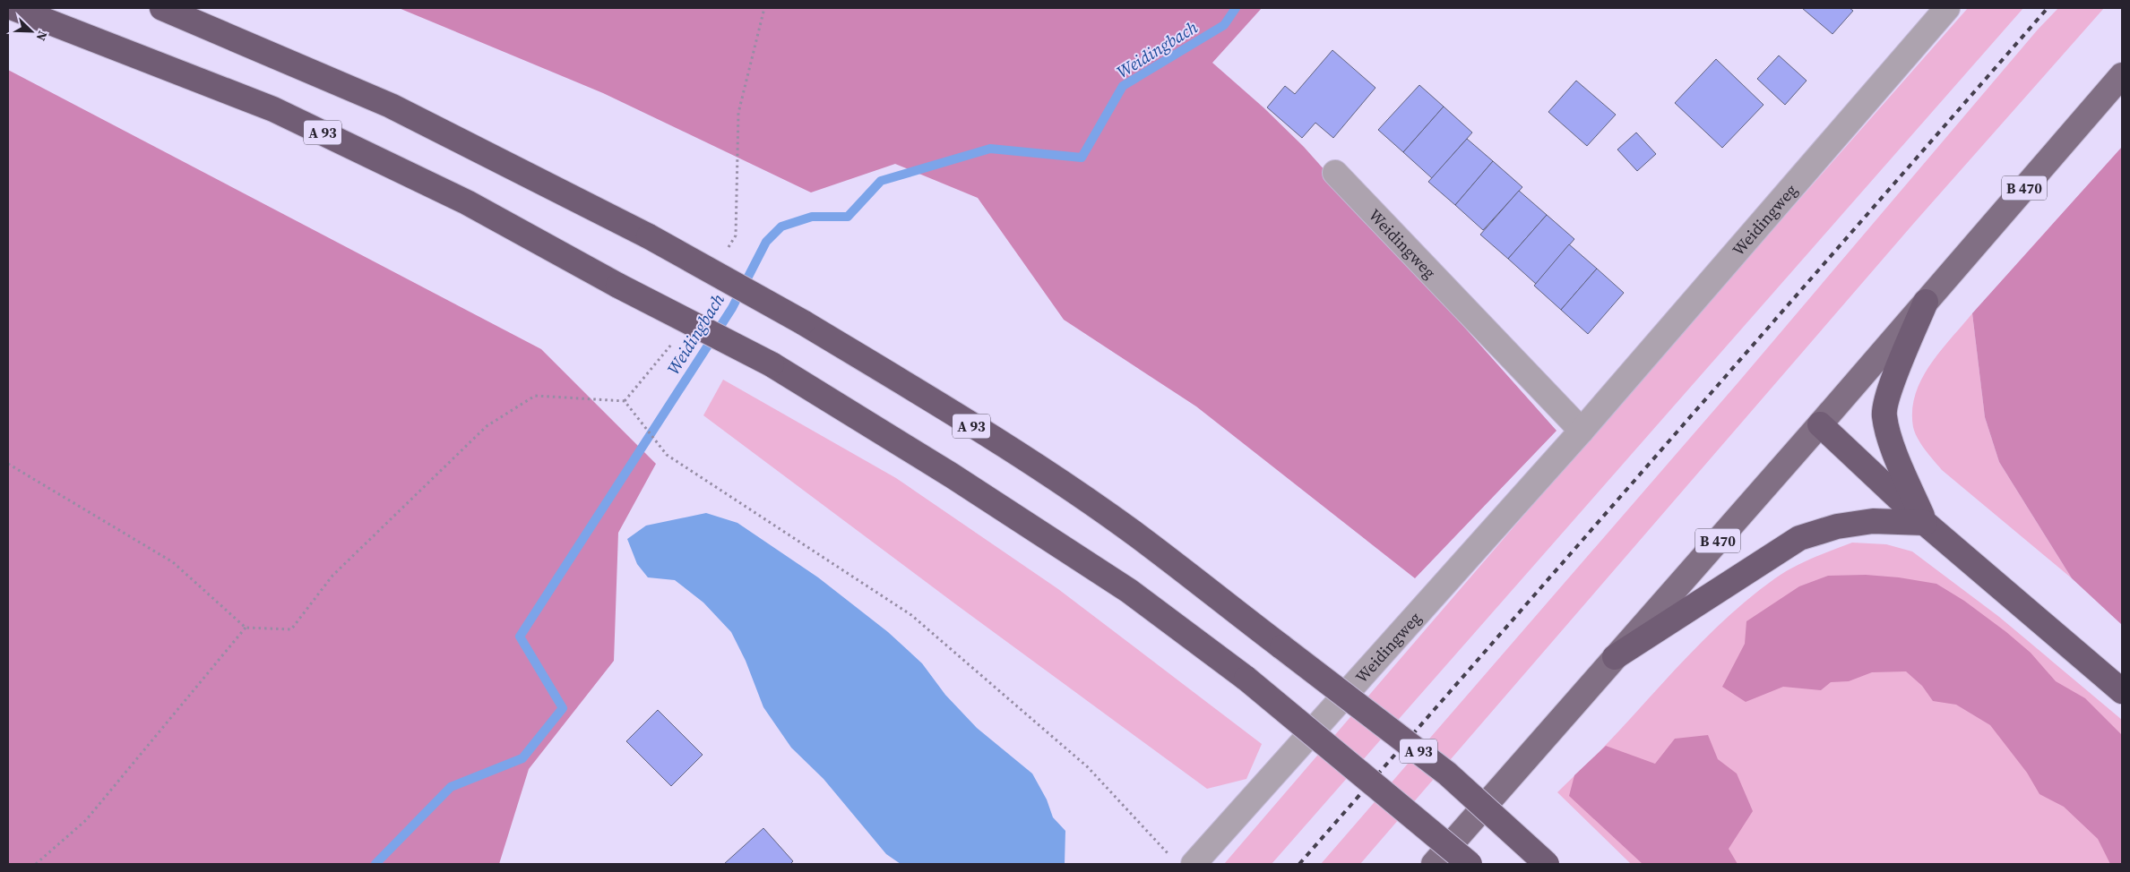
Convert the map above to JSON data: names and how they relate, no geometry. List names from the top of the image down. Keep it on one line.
{"streets":{"highway":["A 93"],"main road":["B 470"],"street":["Weidingweg"]},"water":["Weidingbach"],"north":"bottom right"}
